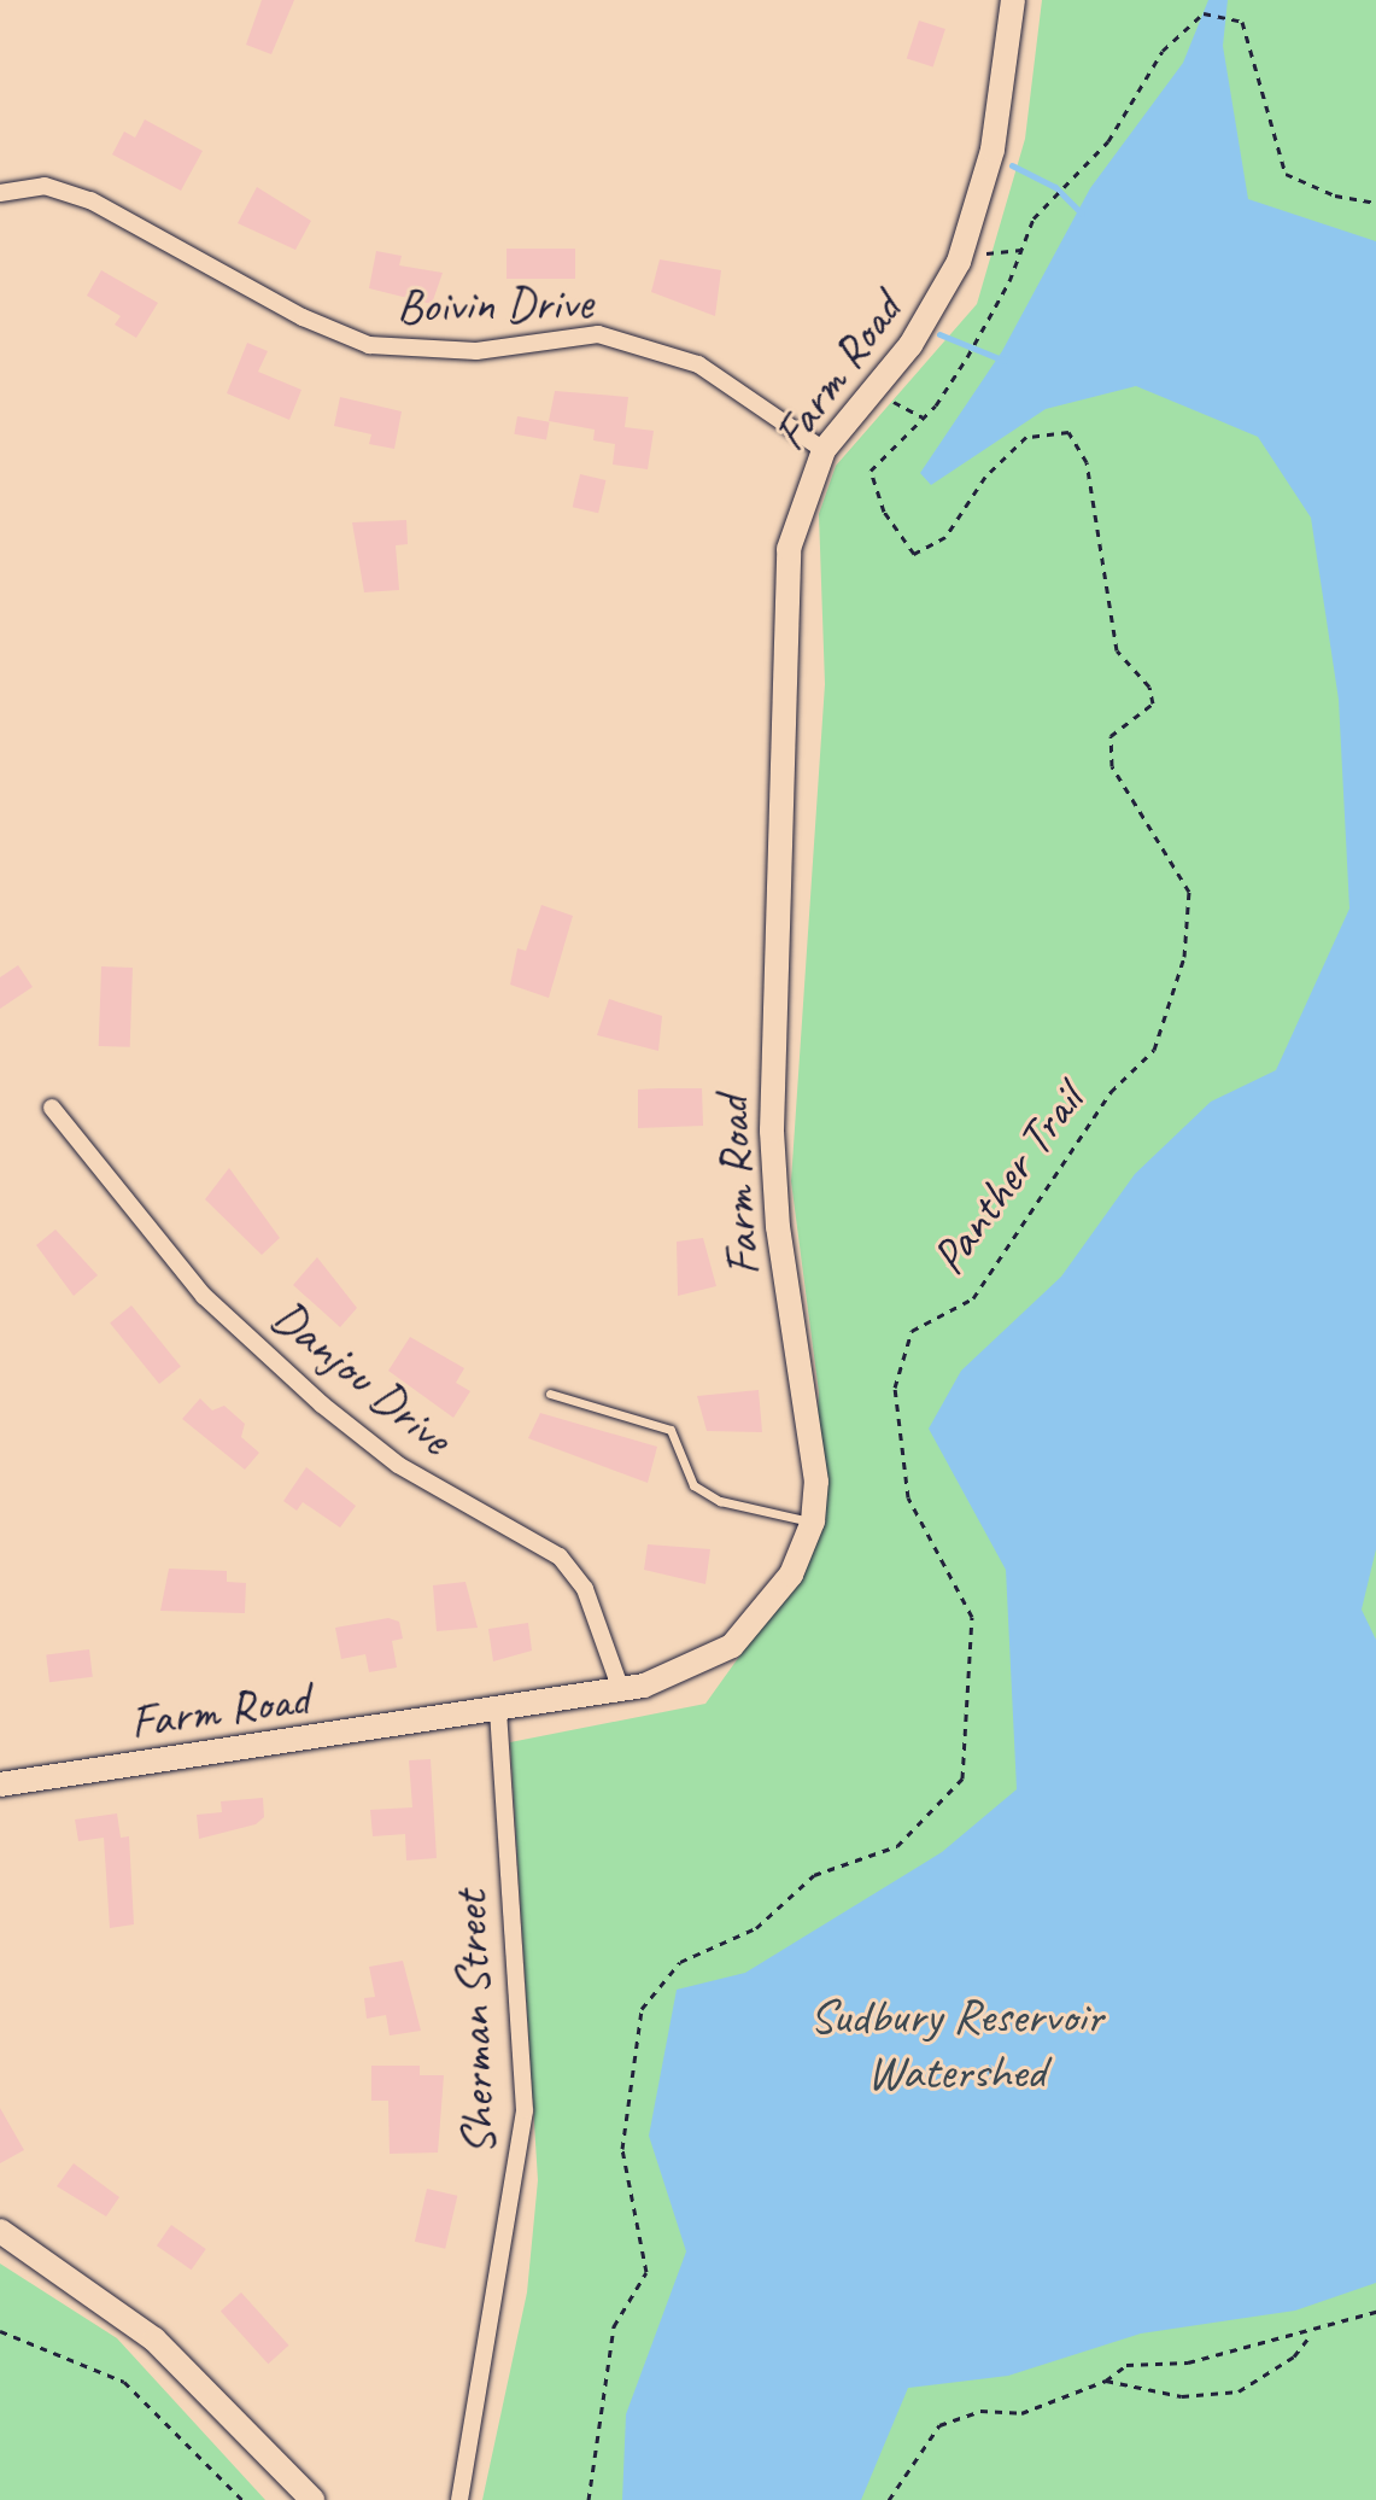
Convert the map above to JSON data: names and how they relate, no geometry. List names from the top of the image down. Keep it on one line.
{"streets":{"street":["Boivin Drive","Farm Road","Danjou Drive","Sherman Street"],"path":["Panther Trail"]},"crossings":[["Boivin Drive","Farm Road"],["Farm Road","Danjou Drive"],["Farm Road","Sherman Street"]],"parks":["Sudbury Reservoir Watershed"]}
